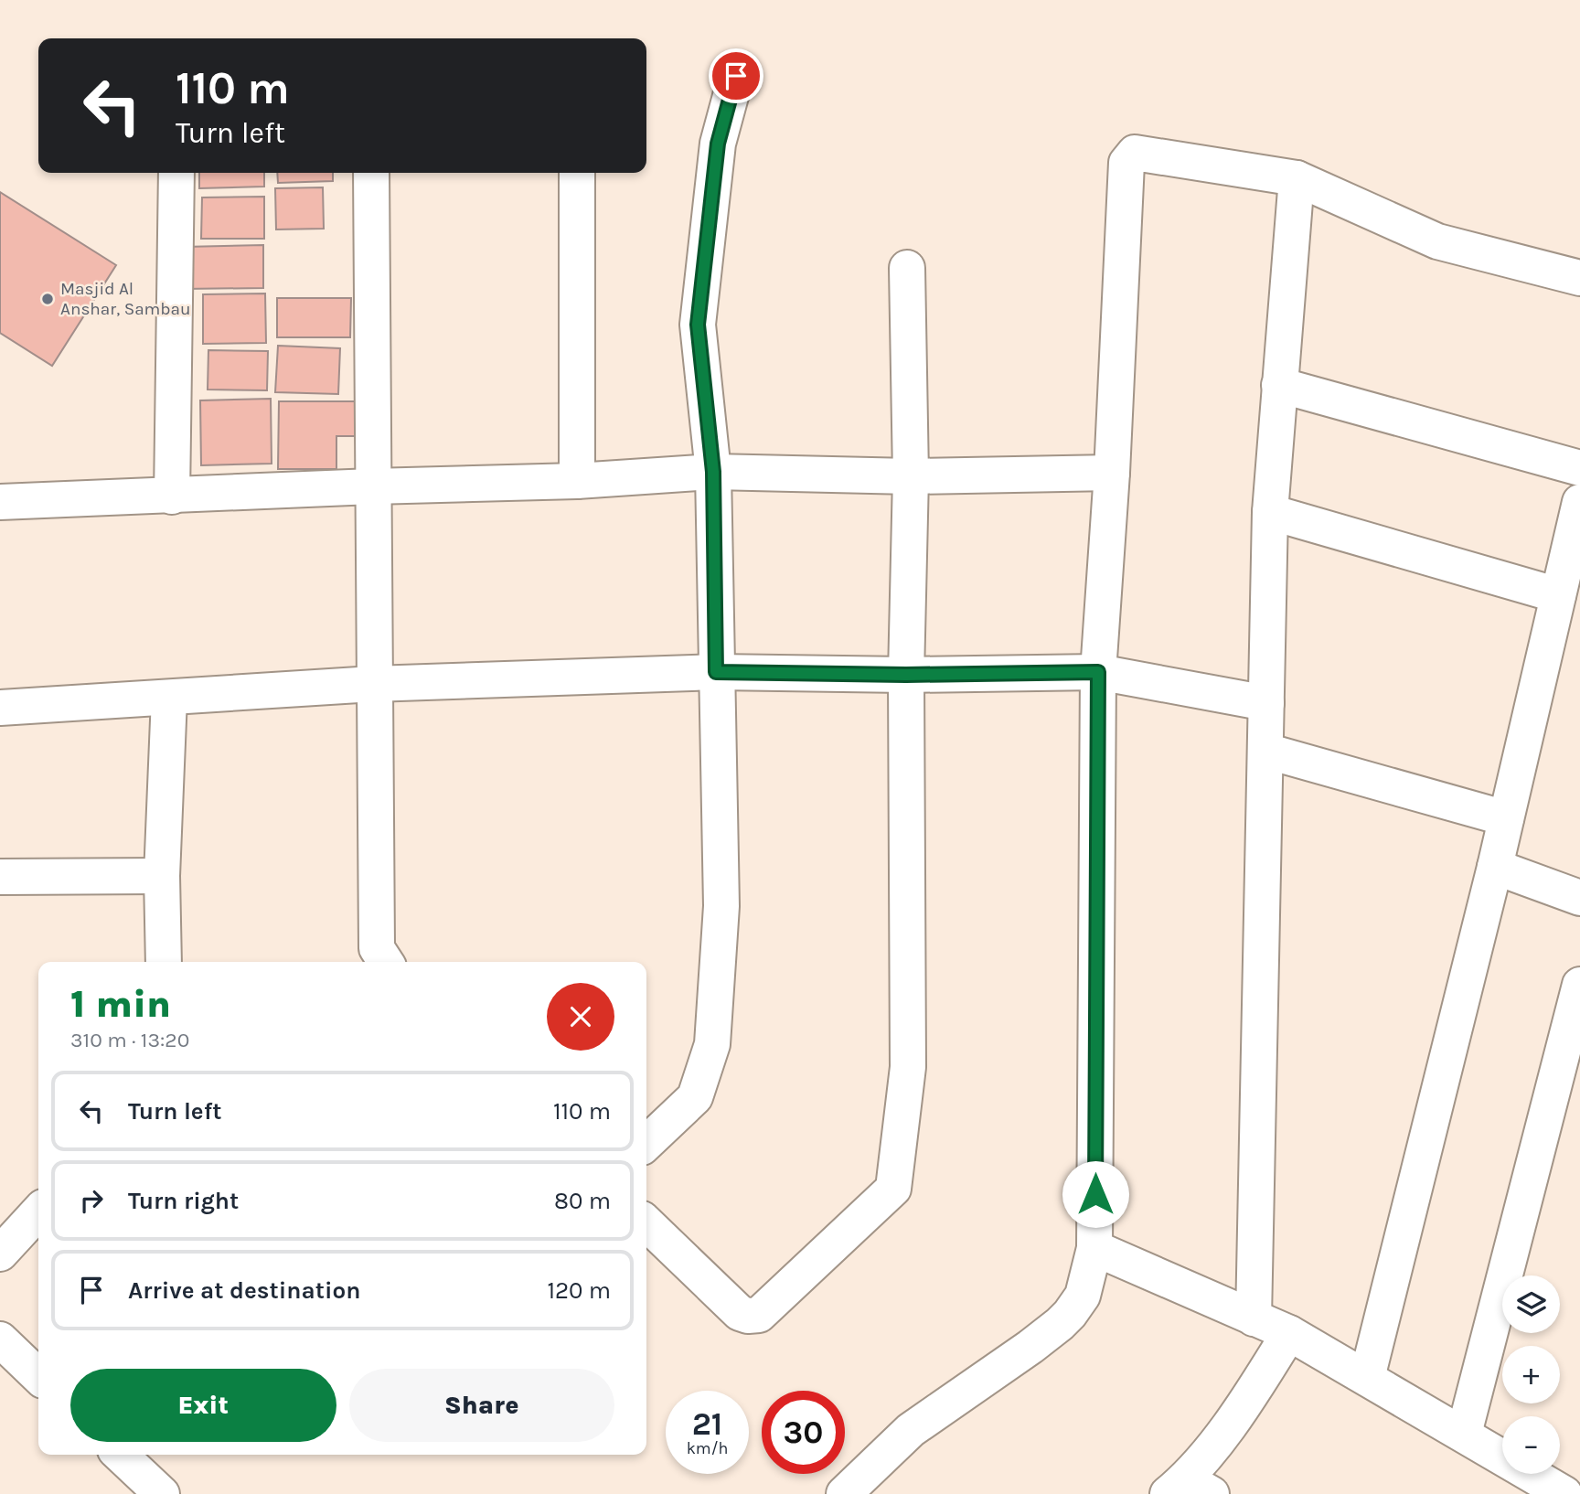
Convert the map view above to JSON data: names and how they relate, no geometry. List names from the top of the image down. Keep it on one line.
{"places":["Masjid Al Anshar, Sambau"],"page":{"turn":["110 m","Turn left"],"heading":["1 min","310 m · 13:20"],"list":[{"name":"Turn left","value":"110 m"},{"name":"Turn right","value":"80 m"},{"name":"Arrive at destination","value":"120 m"}],"map_buttons":["+","−"],"buttons":["Exit","Share"],"speed":"21 km/h","limit":"30"}}
